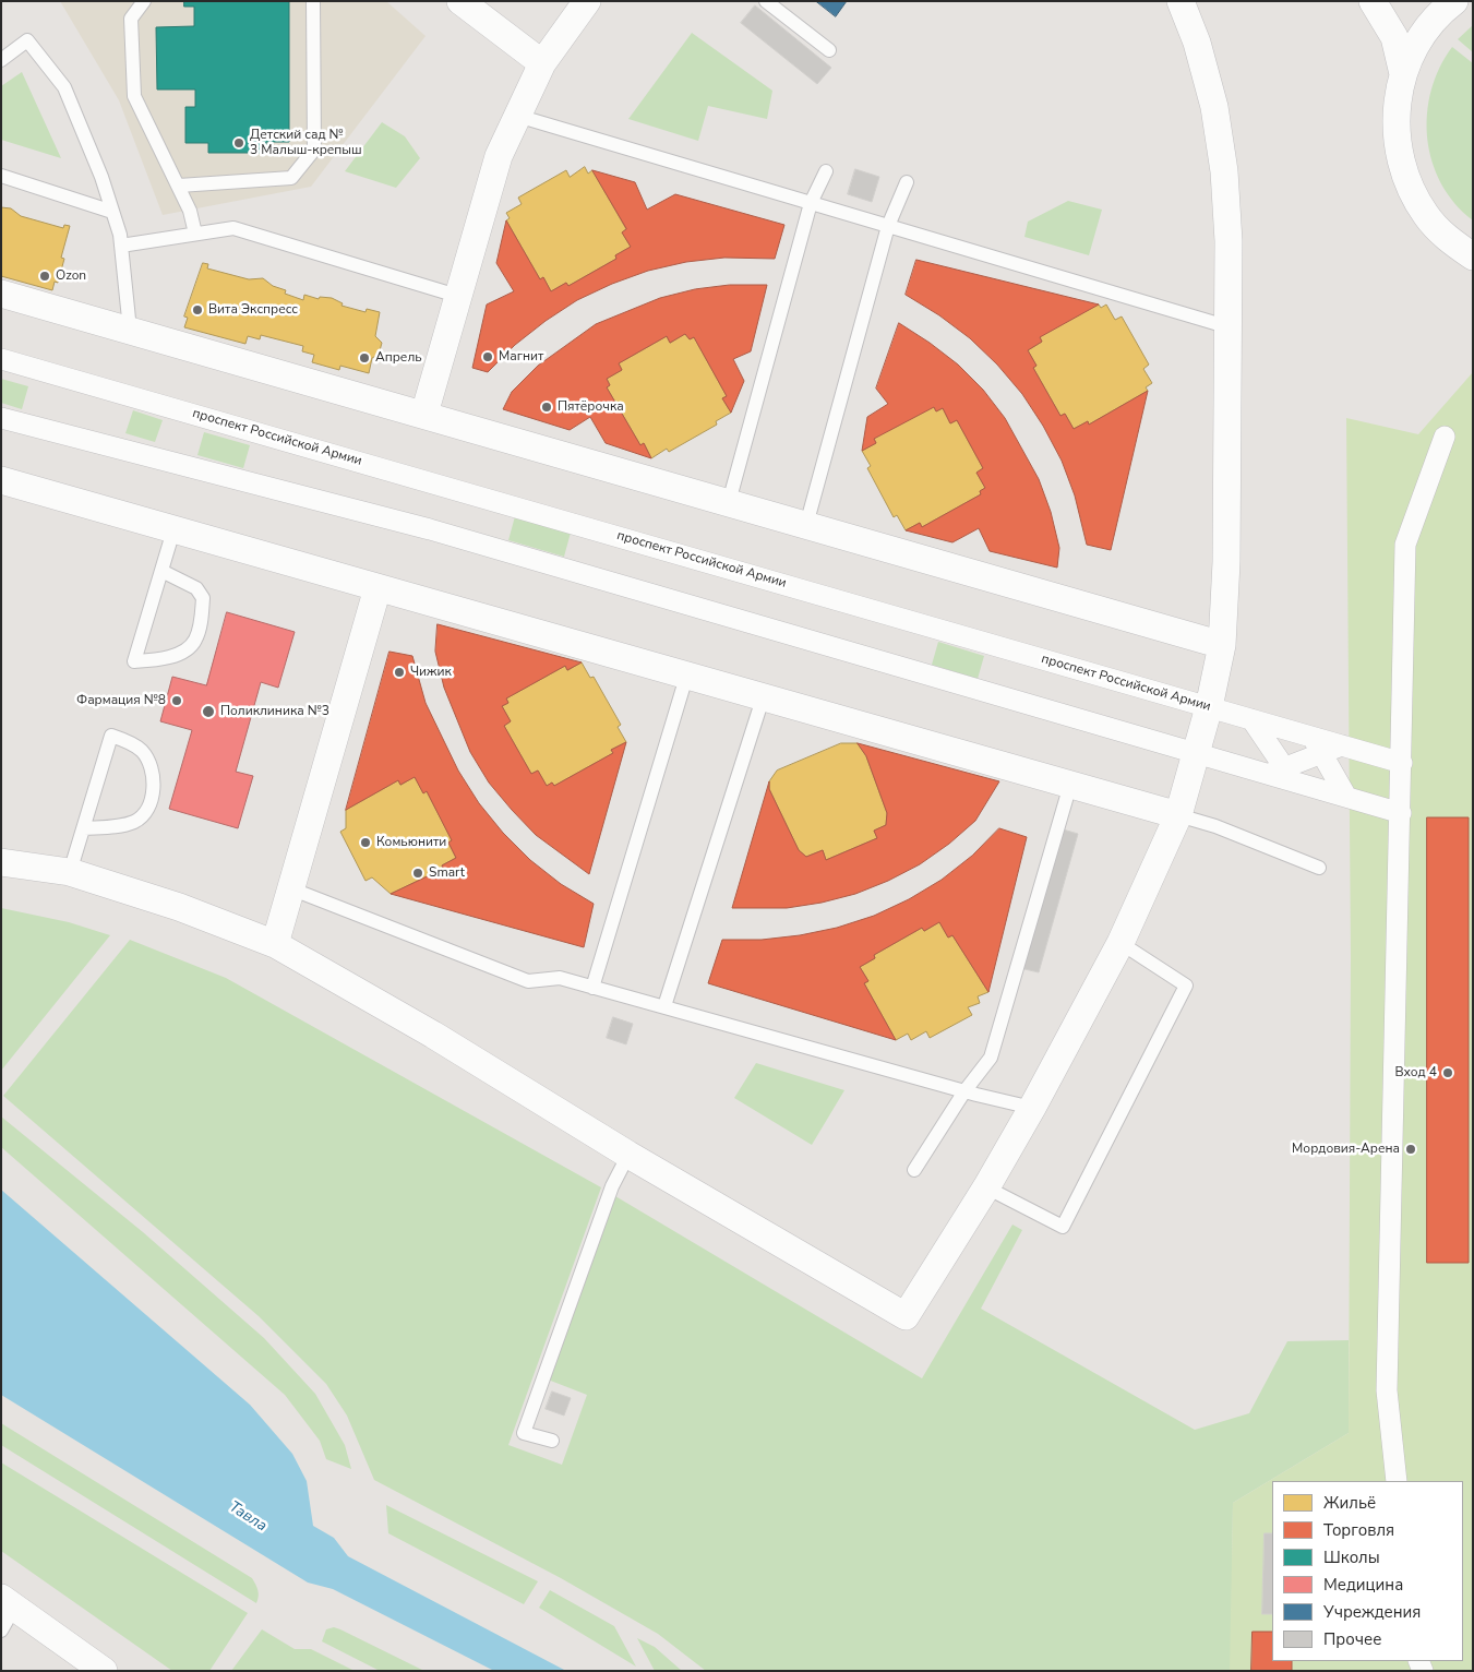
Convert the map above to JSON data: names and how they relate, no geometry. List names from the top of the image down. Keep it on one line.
{"streets":{"street":["проспект Российской Армии"]},"water":["Тавла"],"places":["Детский сад № 3 Малыш-крепыш","Ozon","Вита Экспресс","Магнит","Апрель","Пятёрочка","Чижик","Фармация №8","Поликлиника №3","Комьюнити","Smart","Вход 4","Мордовия-Арена"],"legend":["Жильё","Торговля","Школы","Медицина","Учреждения","Прочее"]}
